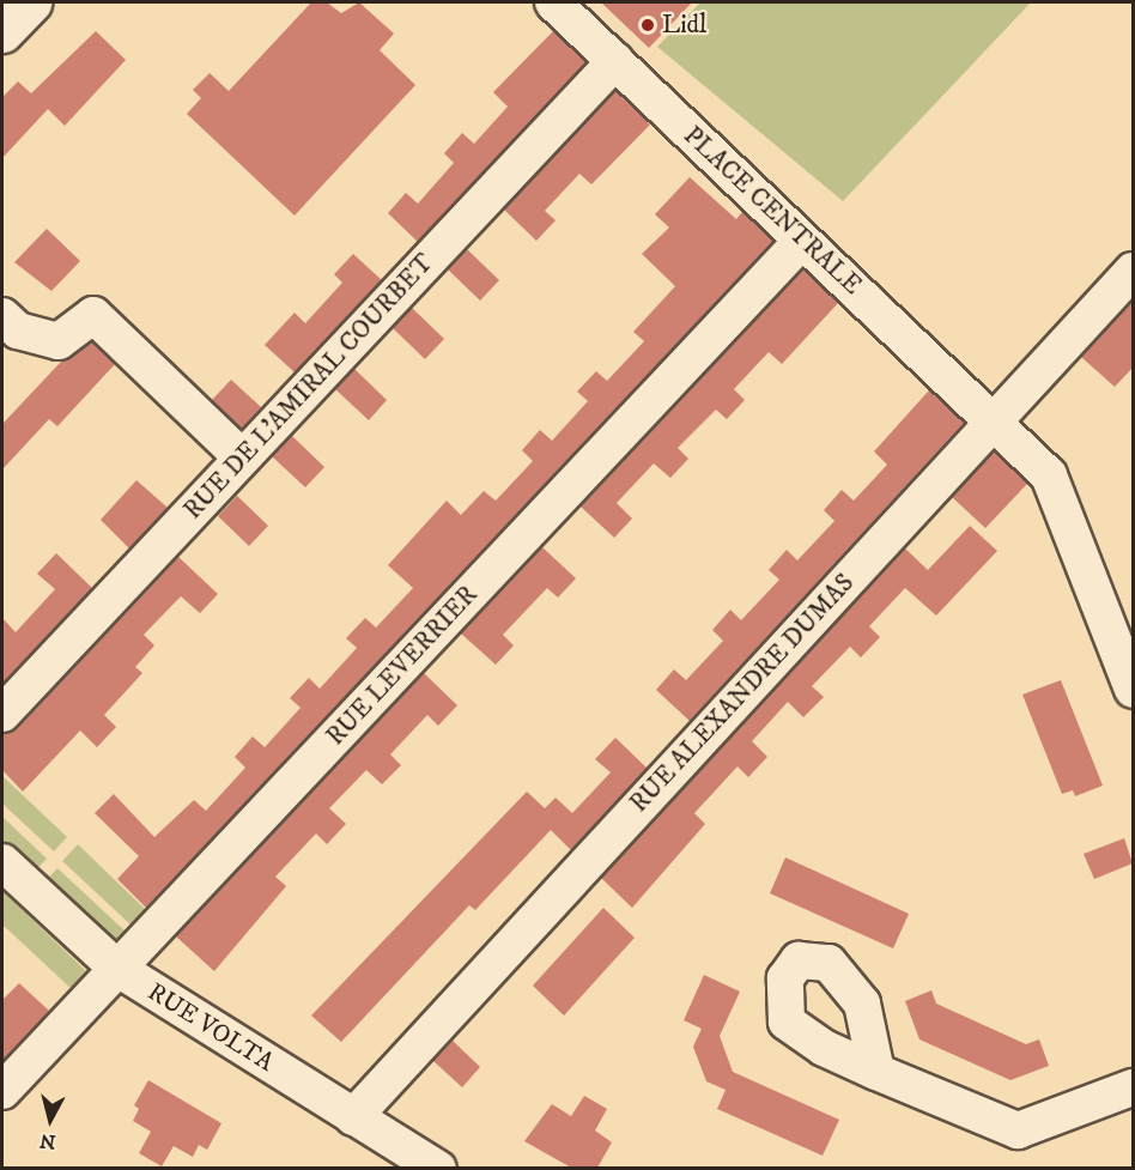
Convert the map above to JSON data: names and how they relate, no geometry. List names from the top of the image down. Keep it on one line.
{"streets":{"street":["PLACE CENTRALE","RUE DE L'AMIRAL COURBET","RUE LEVERRIER","RUE ALEXANDRE DUMAS","RUE VOLTA"]},"crossings":[["PLACE CENTRALE","RUE DE L'AMIRAL COURBET"],["PLACE CENTRALE","RUE LEVERRIER"],["PLACE CENTRALE","RUE ALEXANDRE DUMAS"],["RUE LEVERRIER","RUE VOLTA"],["RUE ALEXANDRE DUMAS","RUE VOLTA"]],"places":["Lidl"],"north":"bottom"}
